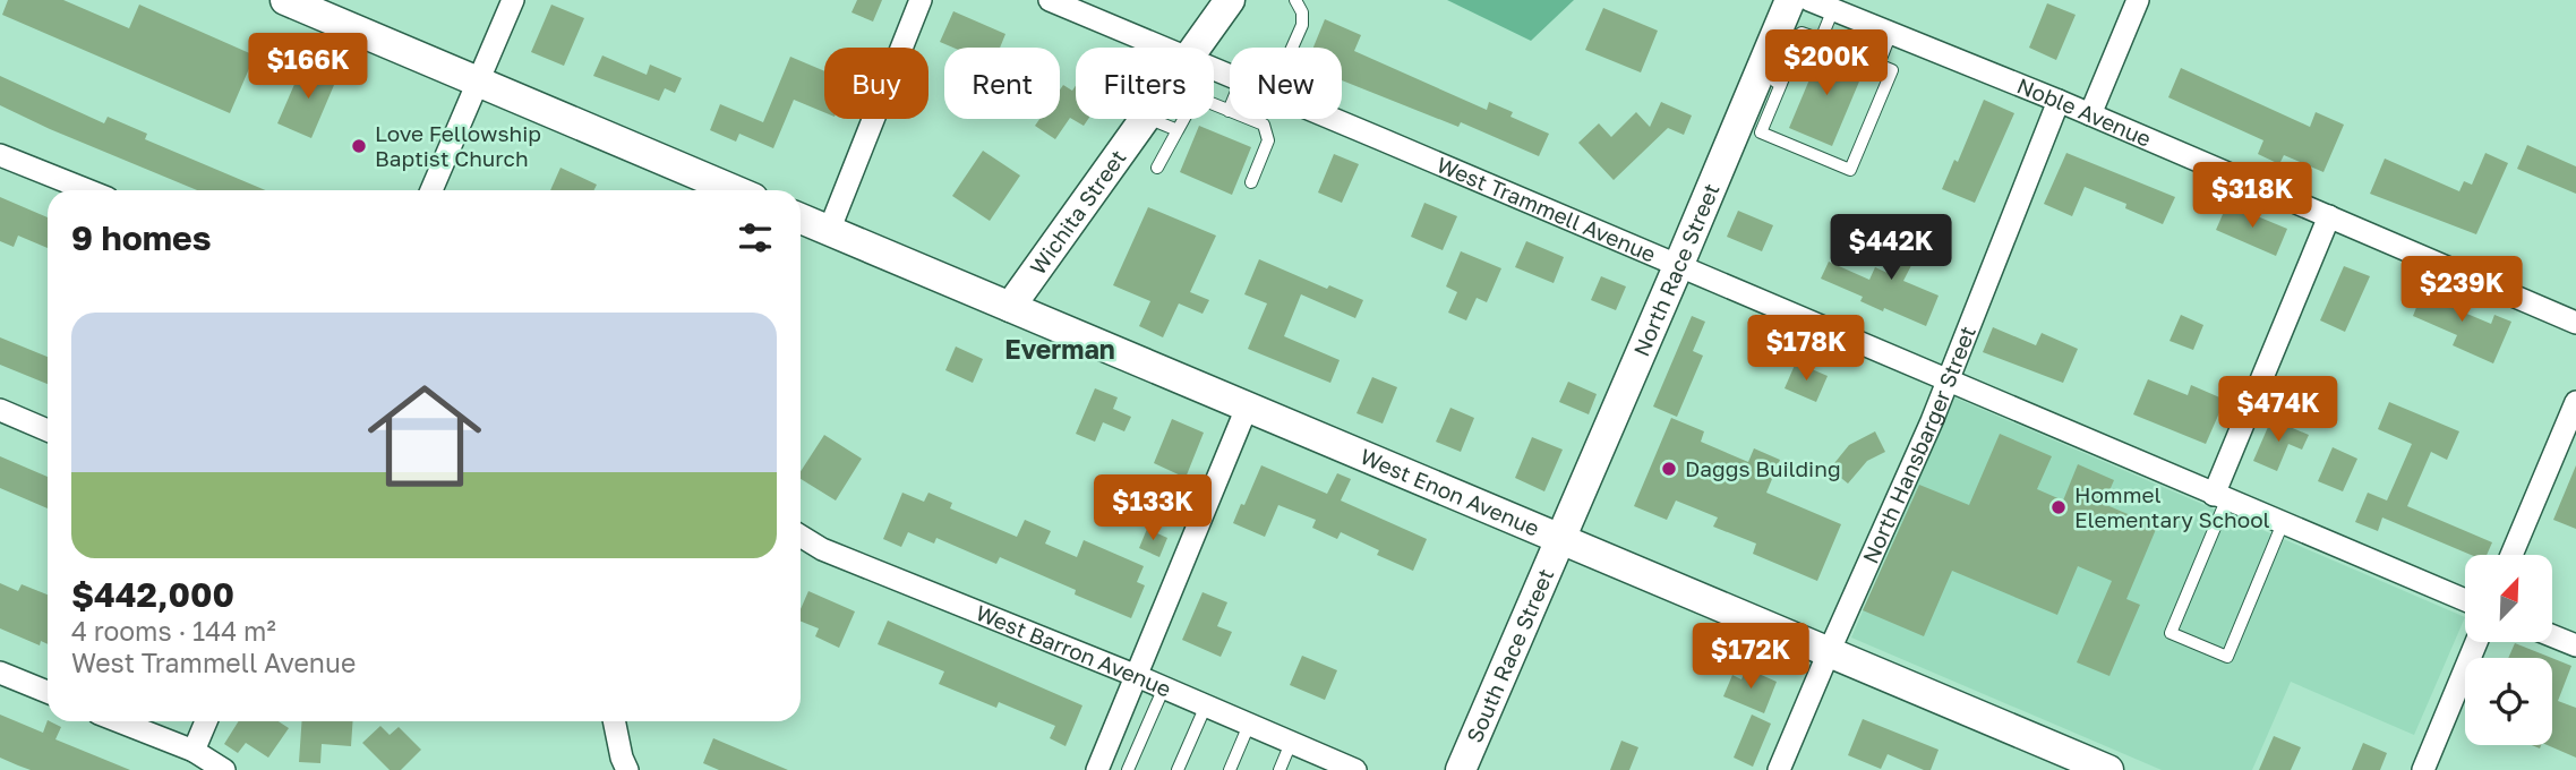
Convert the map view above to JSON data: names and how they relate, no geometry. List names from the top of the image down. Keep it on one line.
{"streets":{"street":["Noble Avenue","West Trammell Avenue","Wichita Street","North Race Street","North Hansbarger Street","West Enon Avenue","West Barron Avenue","South Race Street"]},"crossings":[["Noble Avenue","North Hansbarger Street"],["West Trammell Avenue","North Race Street"],["West Trammell Avenue","North Hansbarger Street"],["Wichita Street","West Enon Avenue"],["North Race Street","West Enon Avenue"],["North Race Street","South Race Street"],["North Hansbarger Street","West Enon Avenue"],["West Enon Avenue","South Race Street"]],"districts":["Everman"],"places":["Love Fellowship Baptist Church","Daggs Building","Hommel Elementary School"],"north":"top right","page":{"price":["$200K","$166K","$318K","$442K","$239K","$178K","$474K","$133K","$172K"],"chip":["Buy","Rent","Filters","New"],"heading":"9 homes","list":[{"name":"$442,000","note":"4 rooms · 144 m² · West Trammell Avenue"}]}}
